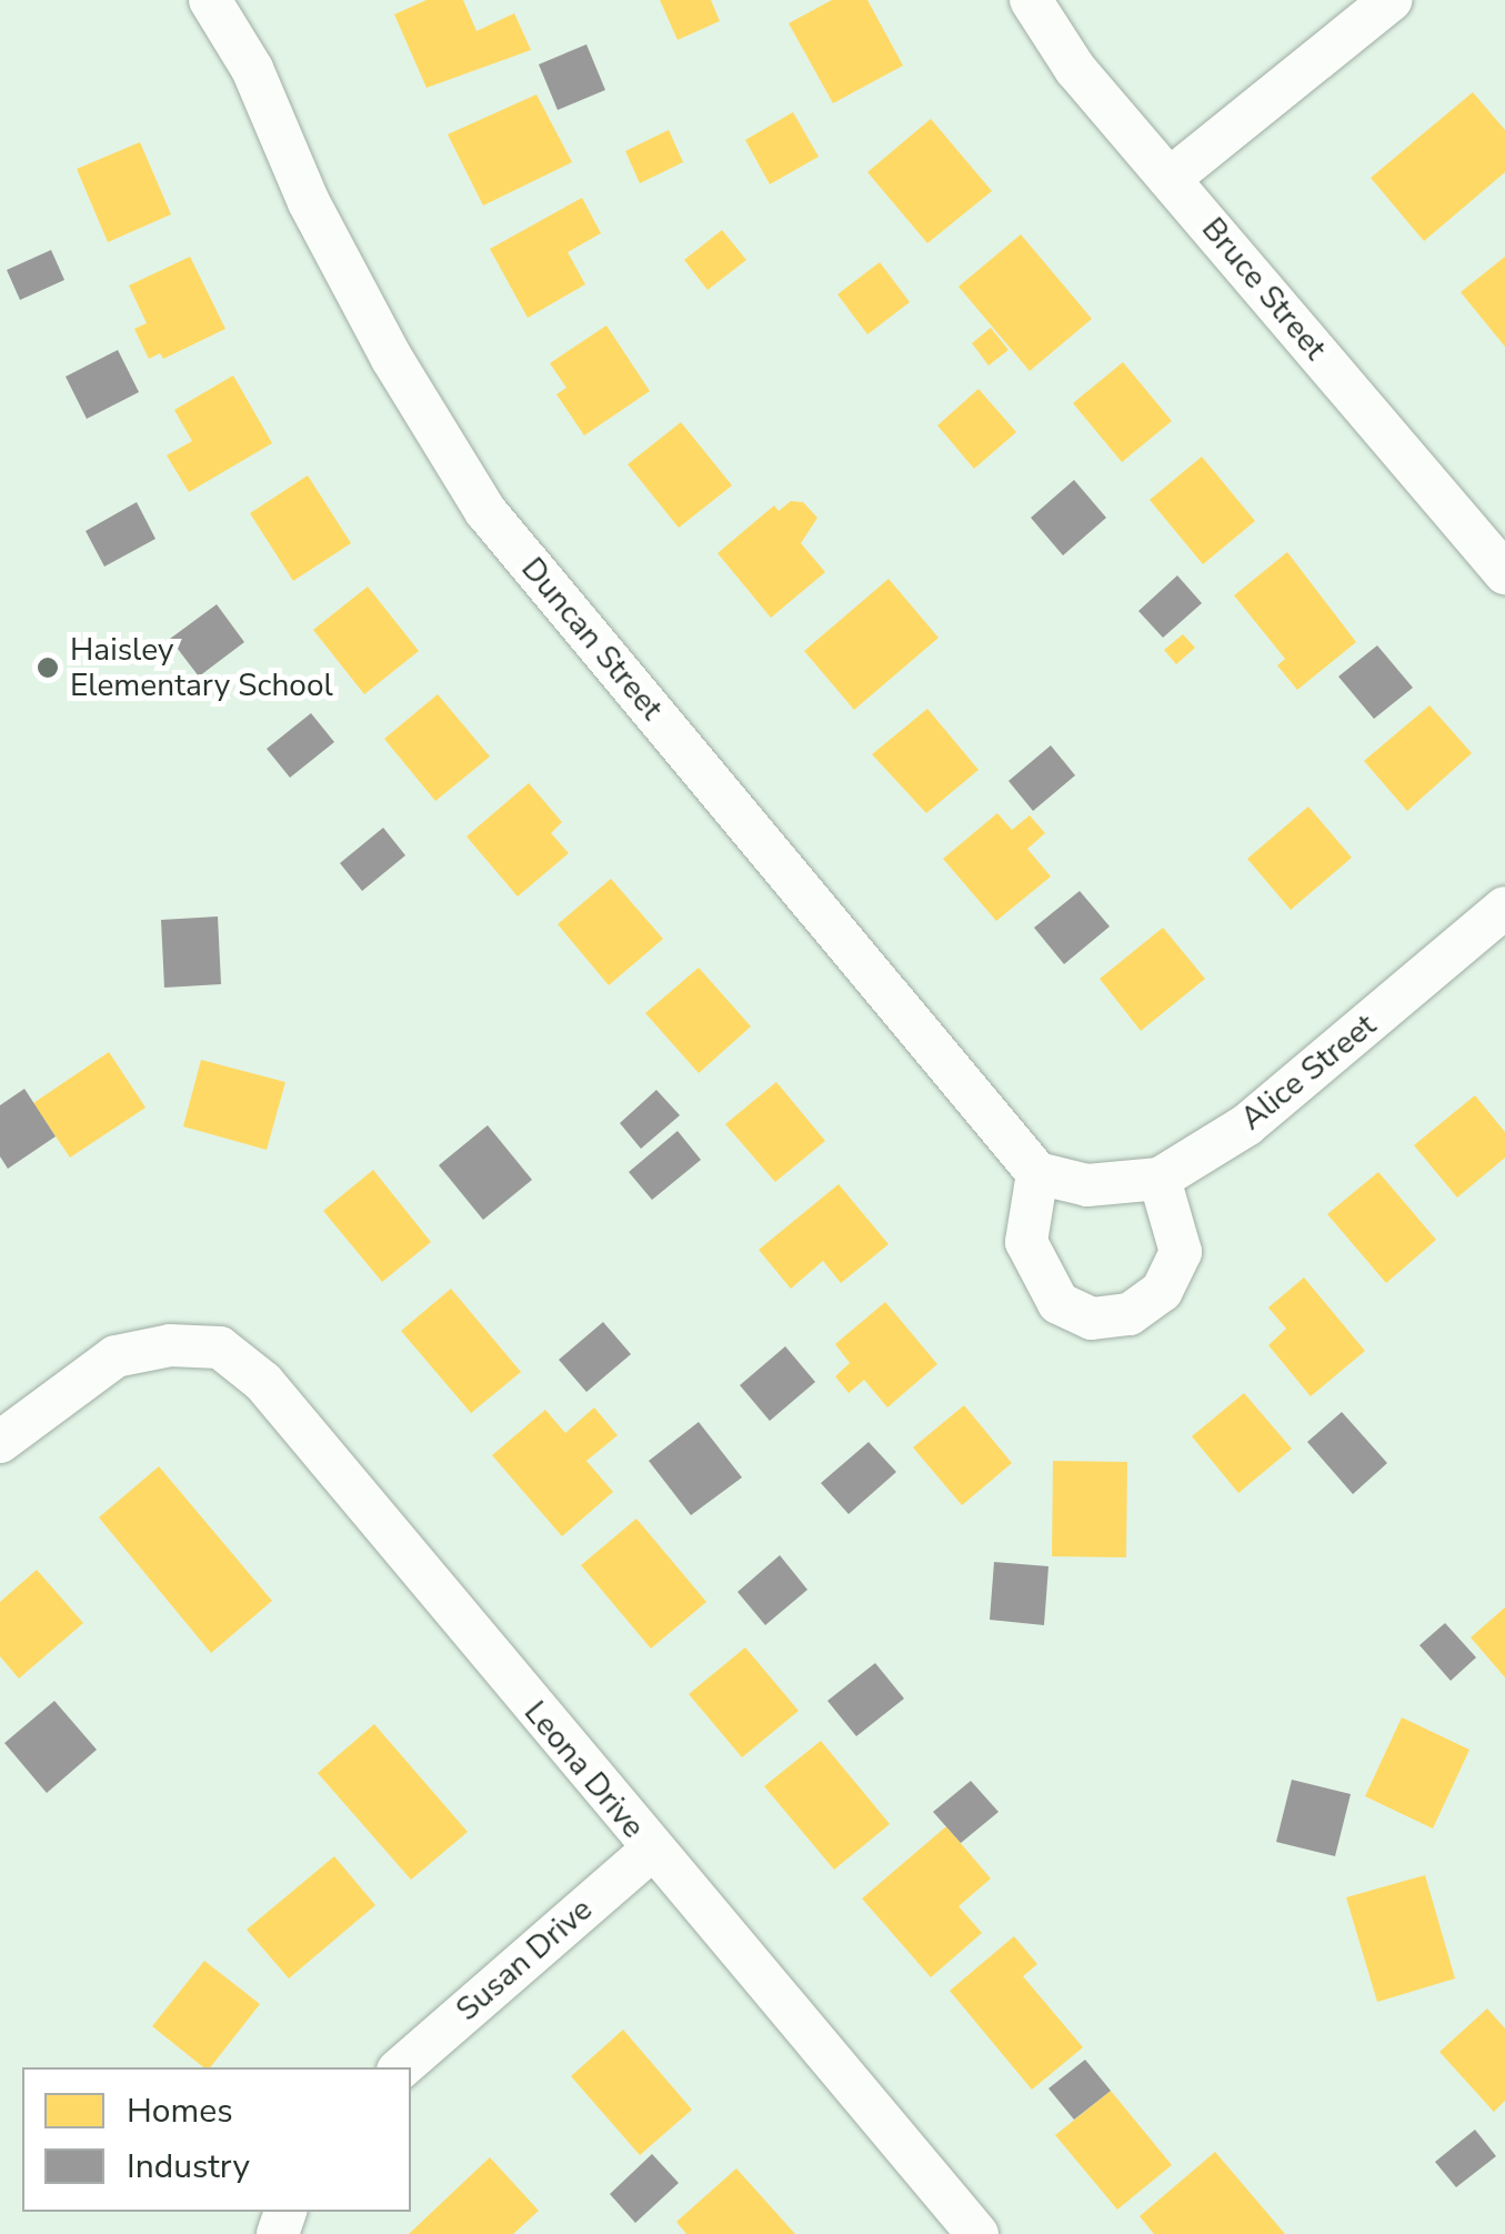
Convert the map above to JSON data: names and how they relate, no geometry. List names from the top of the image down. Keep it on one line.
{"streets":{"street":["Bruce Street","Duncan Street","Alice Street","Leona Drive","Susan Drive"]},"crossings":[["Duncan Street","Alice Street"],["Leona Drive","Susan Drive"]],"places":["Haisley Elementary School"],"legend":["Homes","Industry"]}
